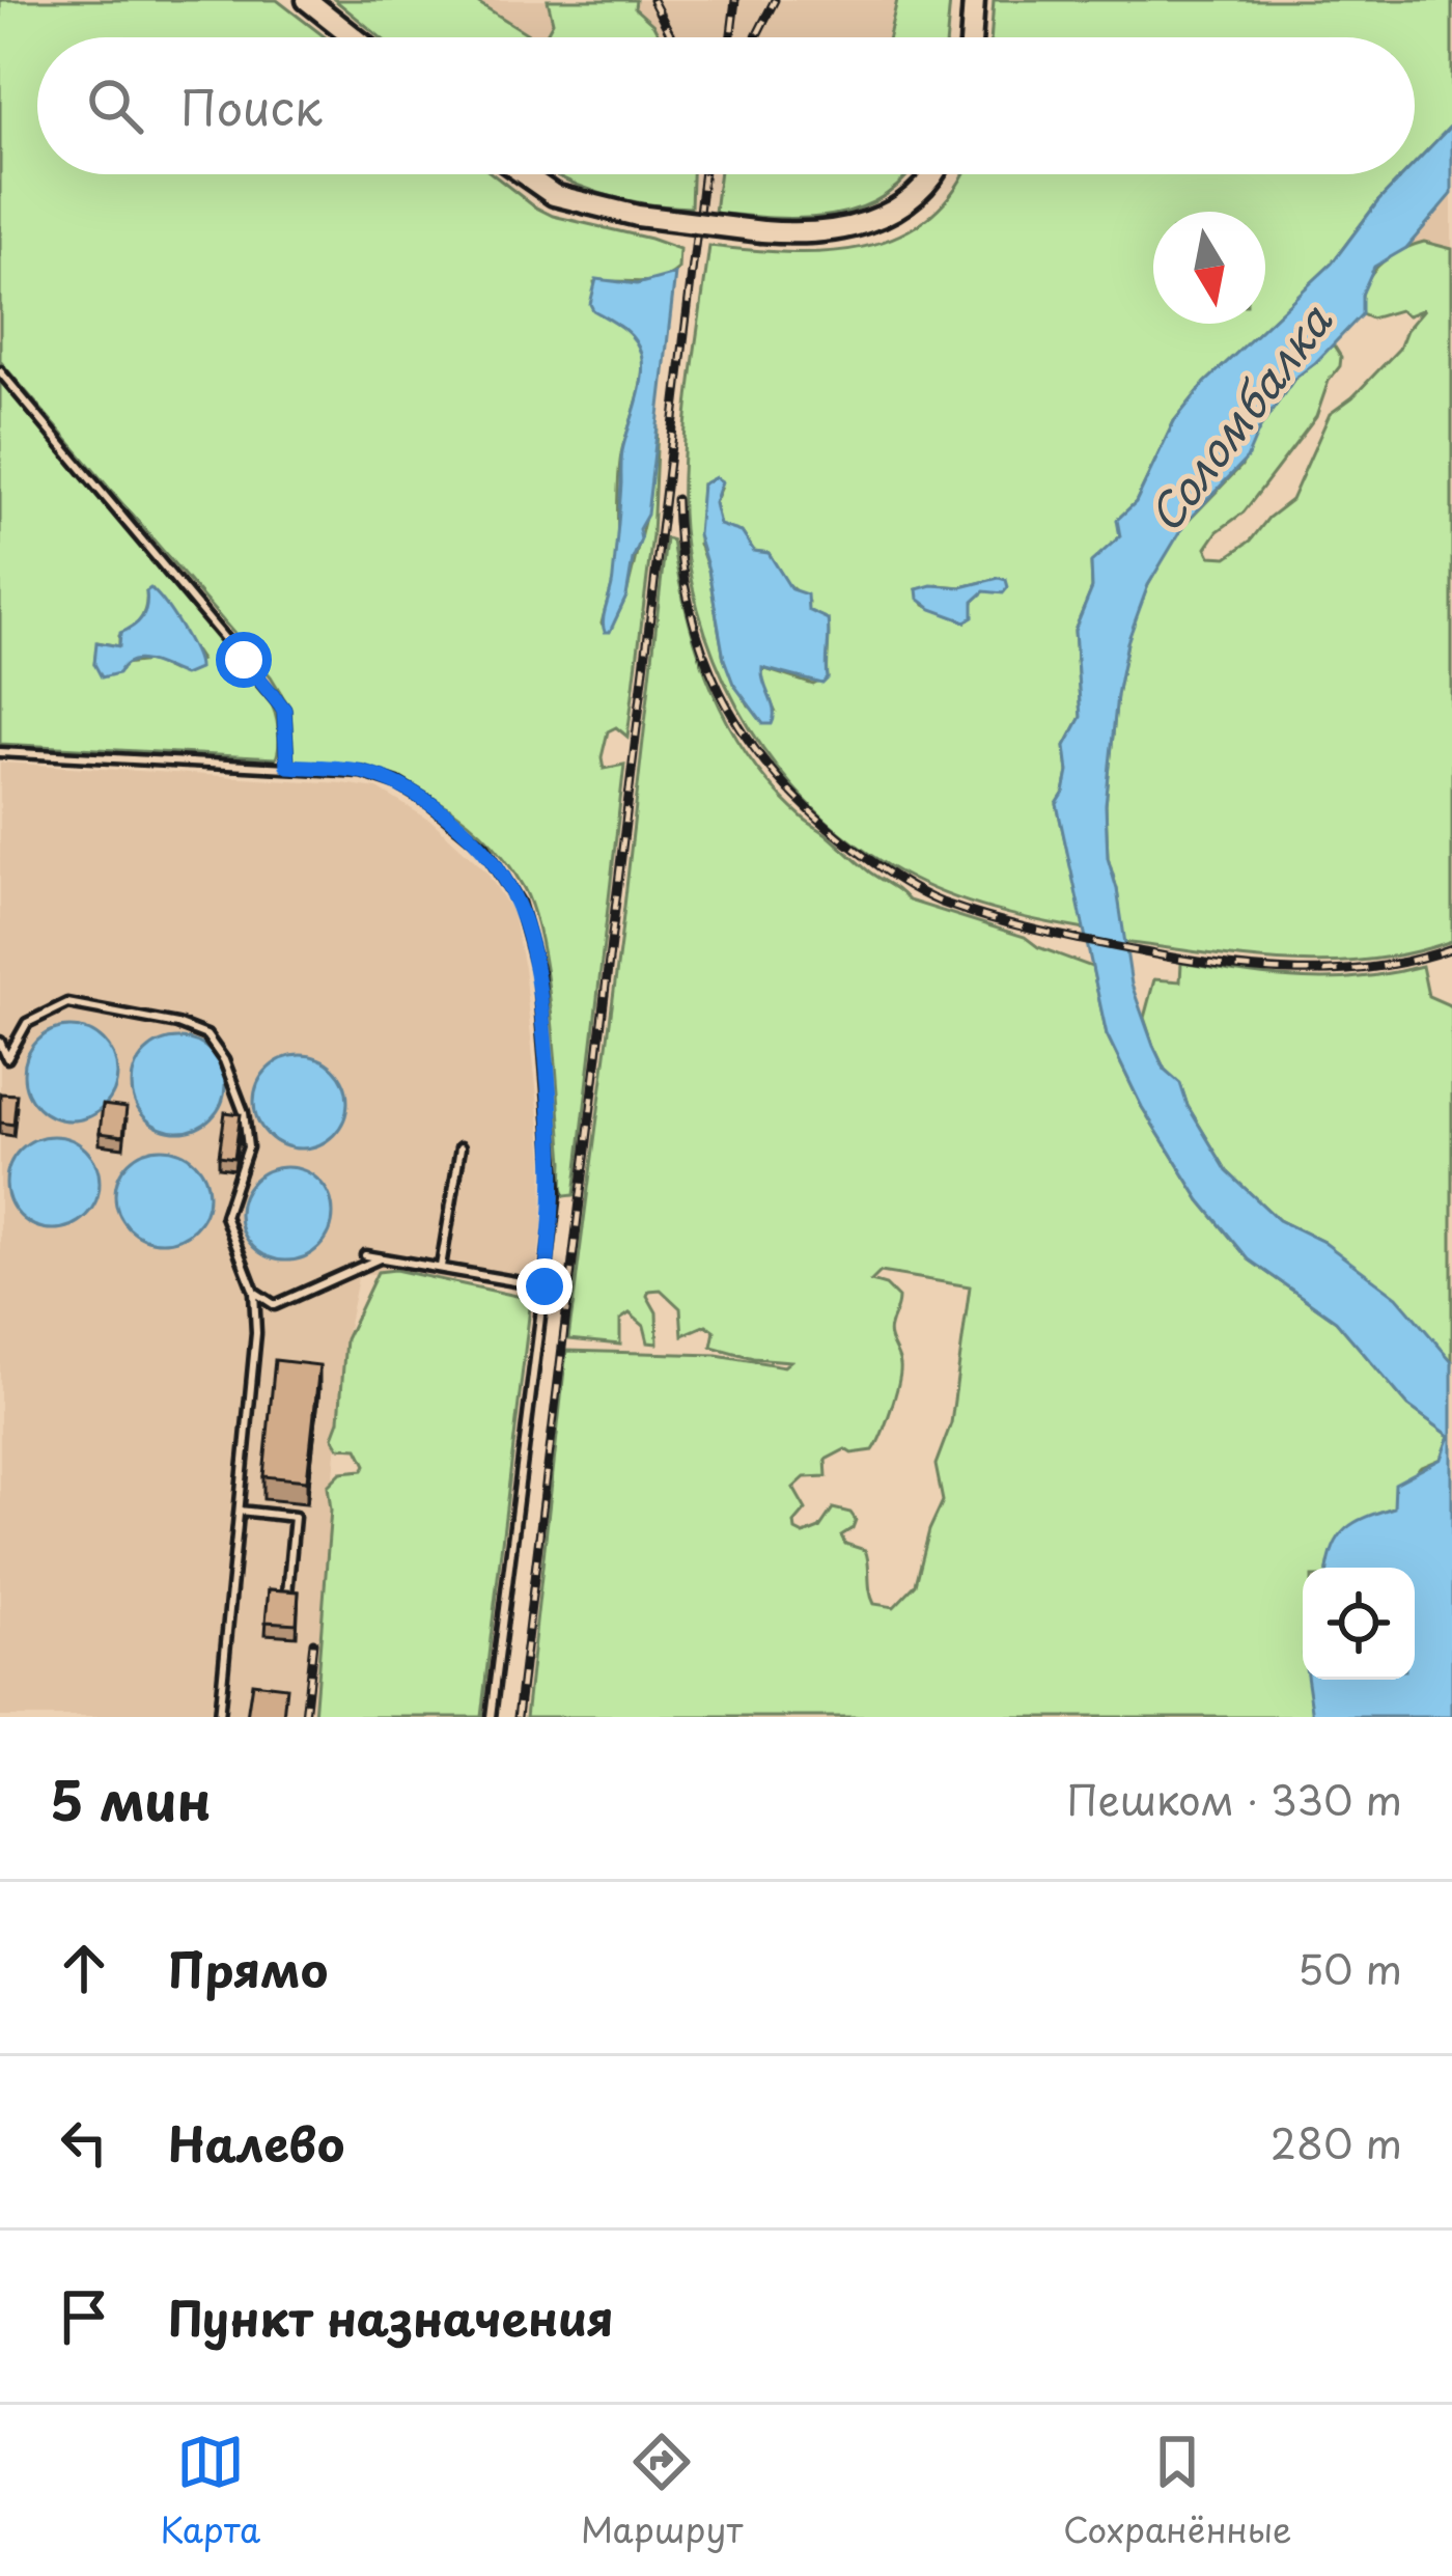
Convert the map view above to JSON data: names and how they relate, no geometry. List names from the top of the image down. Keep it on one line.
{"water":["Соломбалка"],"north":"bottom","page":{"search":"Поиск","heading":["5 мин","Пешком · 330 m"],"list":[["Прямо","50 m"],["Налево","280 m"],"Пункт назначения"],"nav":["Карта","Маршрут","Сохранённые"]}}
